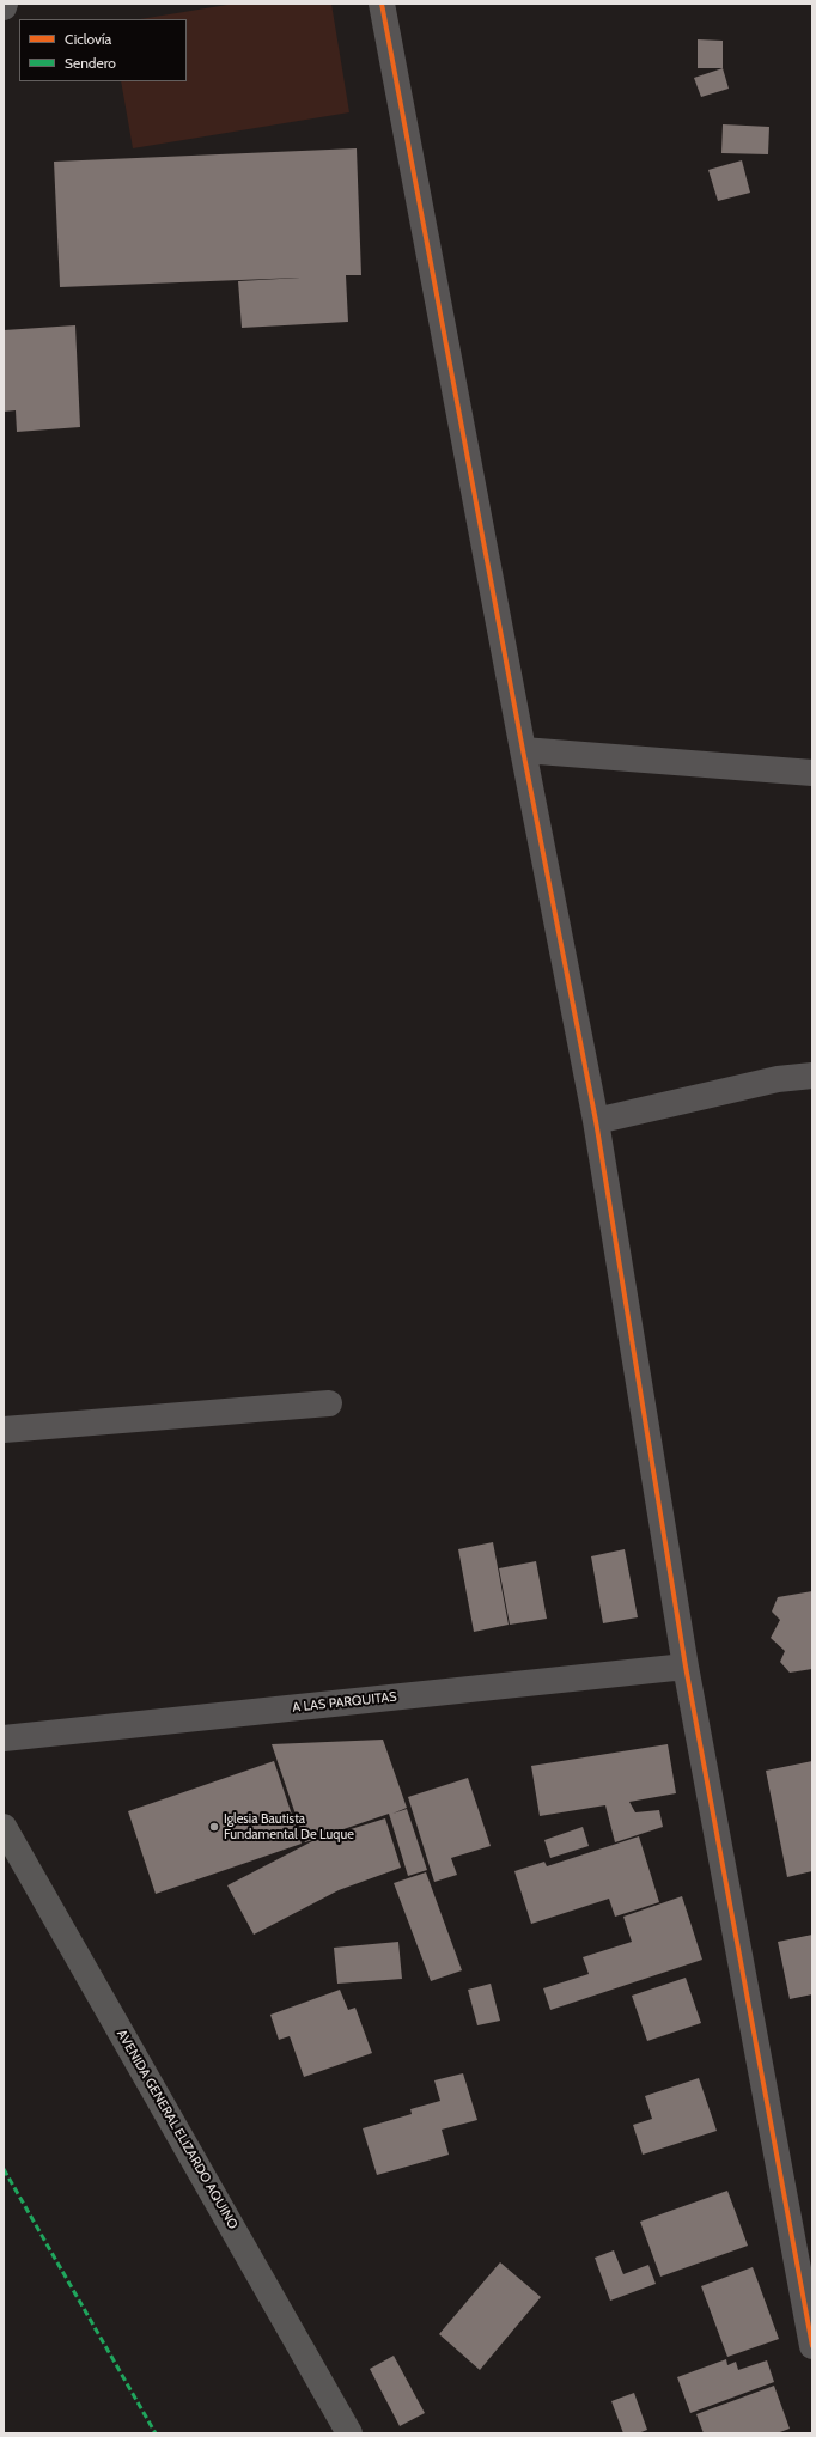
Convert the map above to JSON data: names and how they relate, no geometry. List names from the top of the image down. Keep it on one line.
{"streets":{"main road":["AVENIDA GENERAL ELIZARDO AQUINO"],"street":["A LAS PARQUITAS"]},"places":["Iglesia Bautista Fundamental De Luque"],"legend":["Ciclovía","Sendero"]}
